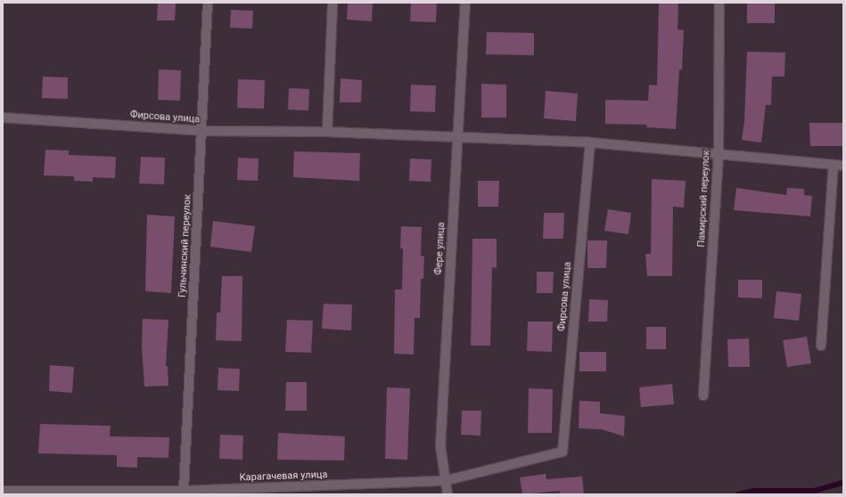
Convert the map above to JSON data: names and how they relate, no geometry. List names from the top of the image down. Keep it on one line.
{"streets":{"street":["Фирсова улица","Памирский переулок","Гульчинский переулок","Фере улица","Карагачевая улица"]},"crossings":[["Фирсова улица","Памирский переулок"],["Фирсова улица","Гульчинский переулок"],["Фирсова улица","Фере улица"],["Фирсова улица","Карагачевая улица"],["Гульчинский переулок","Карагачевая улица"],["Фере улица","Карагачевая улица"]]}
